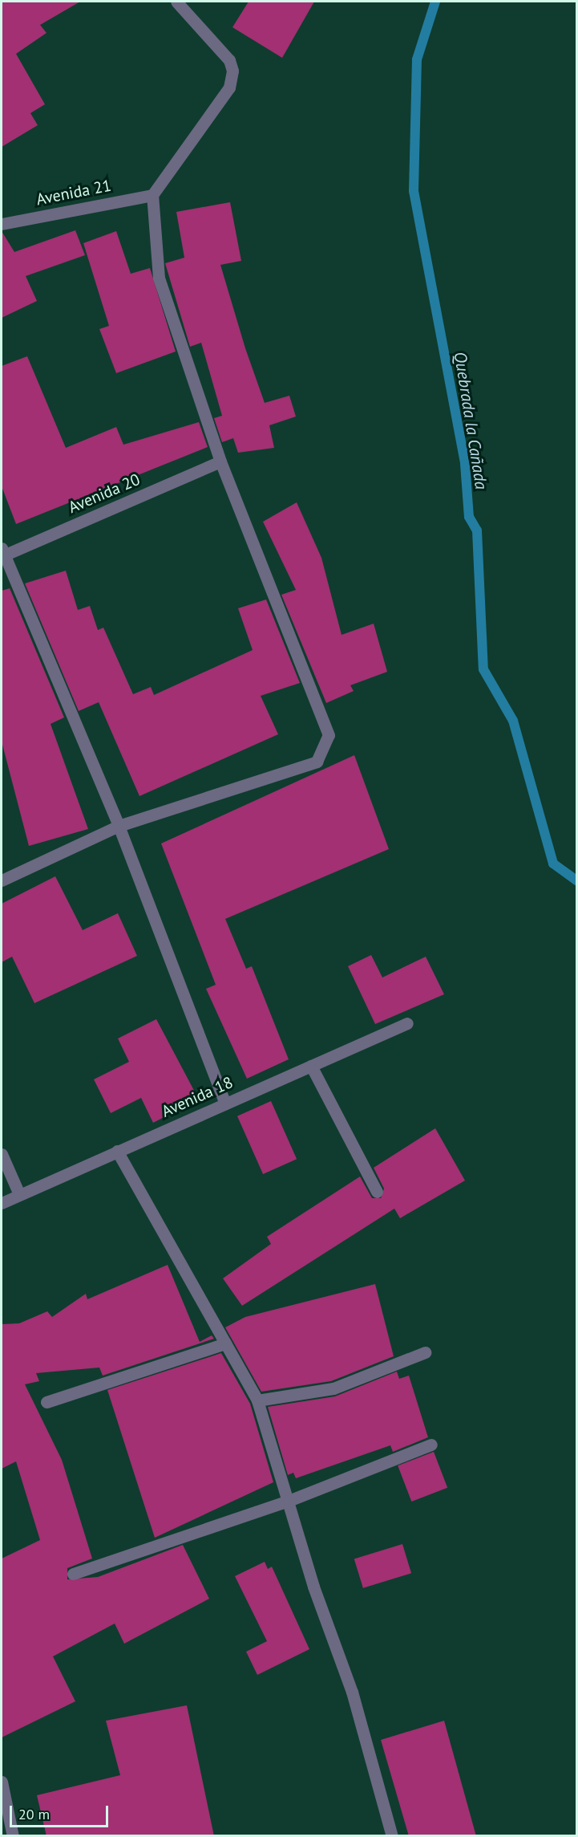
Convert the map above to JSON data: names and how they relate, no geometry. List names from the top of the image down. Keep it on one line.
{"streets":{"street":["Avenida 21","Avenida 20","Avenida 18"]},"water":["Quebrada la Cañada"],"scale_bar":"20 m"}
